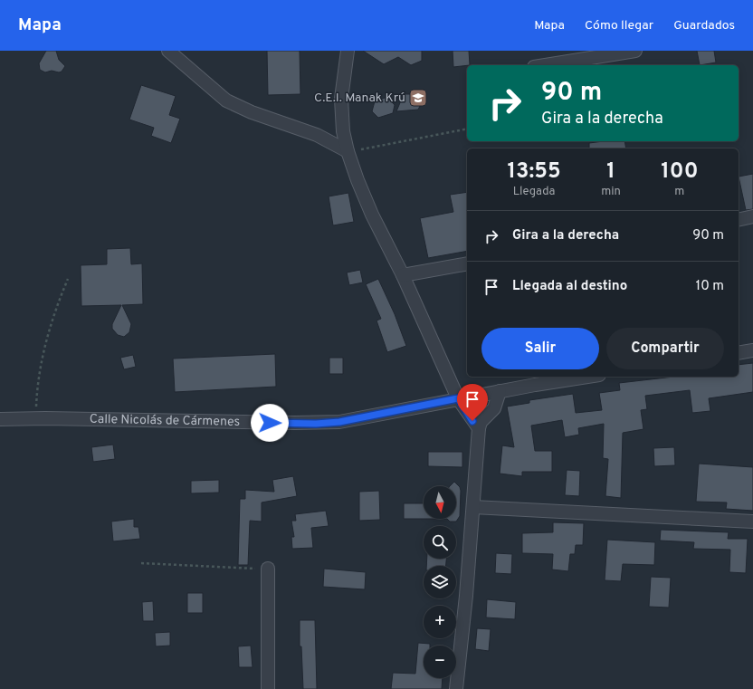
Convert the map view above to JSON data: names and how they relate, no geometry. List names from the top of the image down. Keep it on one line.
{"streets":{"street":["Calle Nicolás de Cármenes"]},"places":{"school or university":["C.E.I. Manak Krú"]},"north":"bottom","page":{"header":"Mapa","nav":["Mapa","Cómo llegar","Guardados"],"turn":["90 m","Gira a la derecha"],"eta":["13:55","Llegada","1","min","100","m"],"list":[{"name":"Gira a la derecha","value":"90 m"},{"name":"Llegada al destino","value":"10 m"}],"buttons":["Salir","Compartir"],"map_buttons":["+","−"]}}
